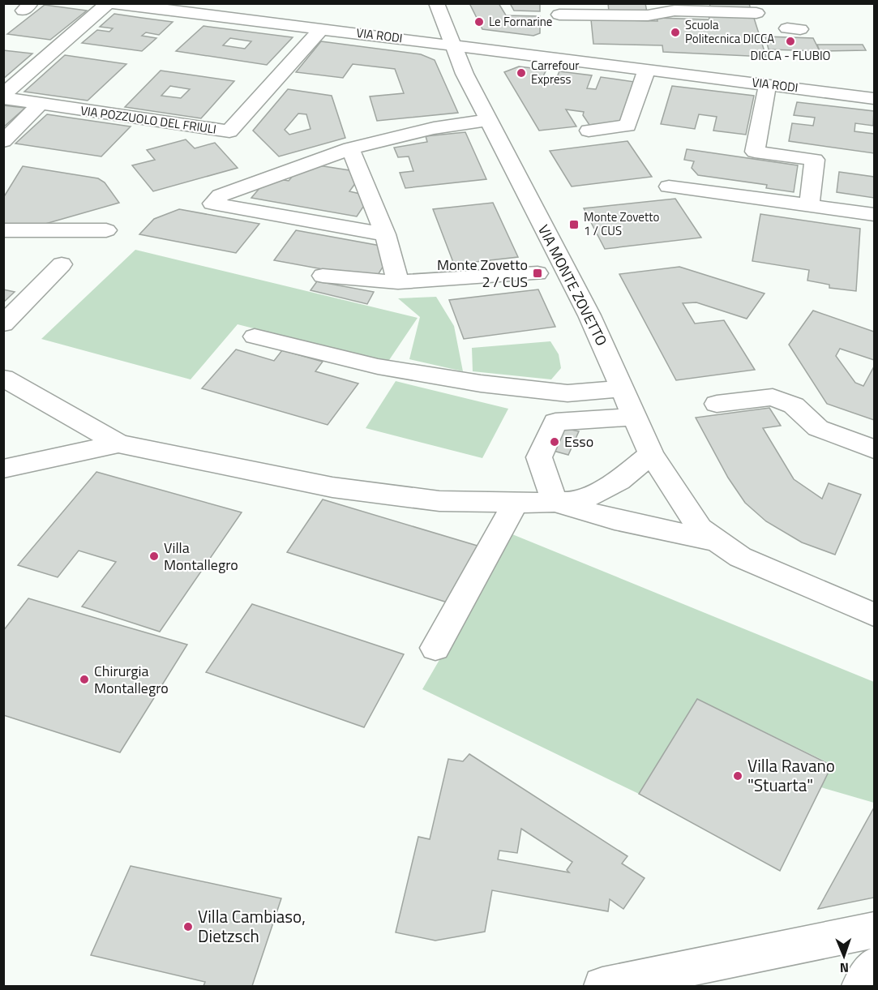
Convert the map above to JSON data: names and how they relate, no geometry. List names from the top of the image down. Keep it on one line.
{"streets":{"street":["VIA RODI","VIA POZZUOLO DEL FRIULI","VIA MONTE ZOVETTO"]},"crossings":[["VIA RODI","VIA POZZUOLO DEL FRIULI"],["VIA RODI","VIA MONTE ZOVETTO"]],"places":{"other":["Le Fornarine","Scuola Politecnica DICCA","DICCA - FLUBIO","Carrefour Express","Esso","Villa Montallegro","Chirurgia Montallegro","Villa Ravano \"Stuarta\"","Villa Cambiaso, Dietzsch"],"transit":["Monte Zovetto 1 / CUS","Monte Zovetto 2 / CUS"]},"north":"bottom"}
